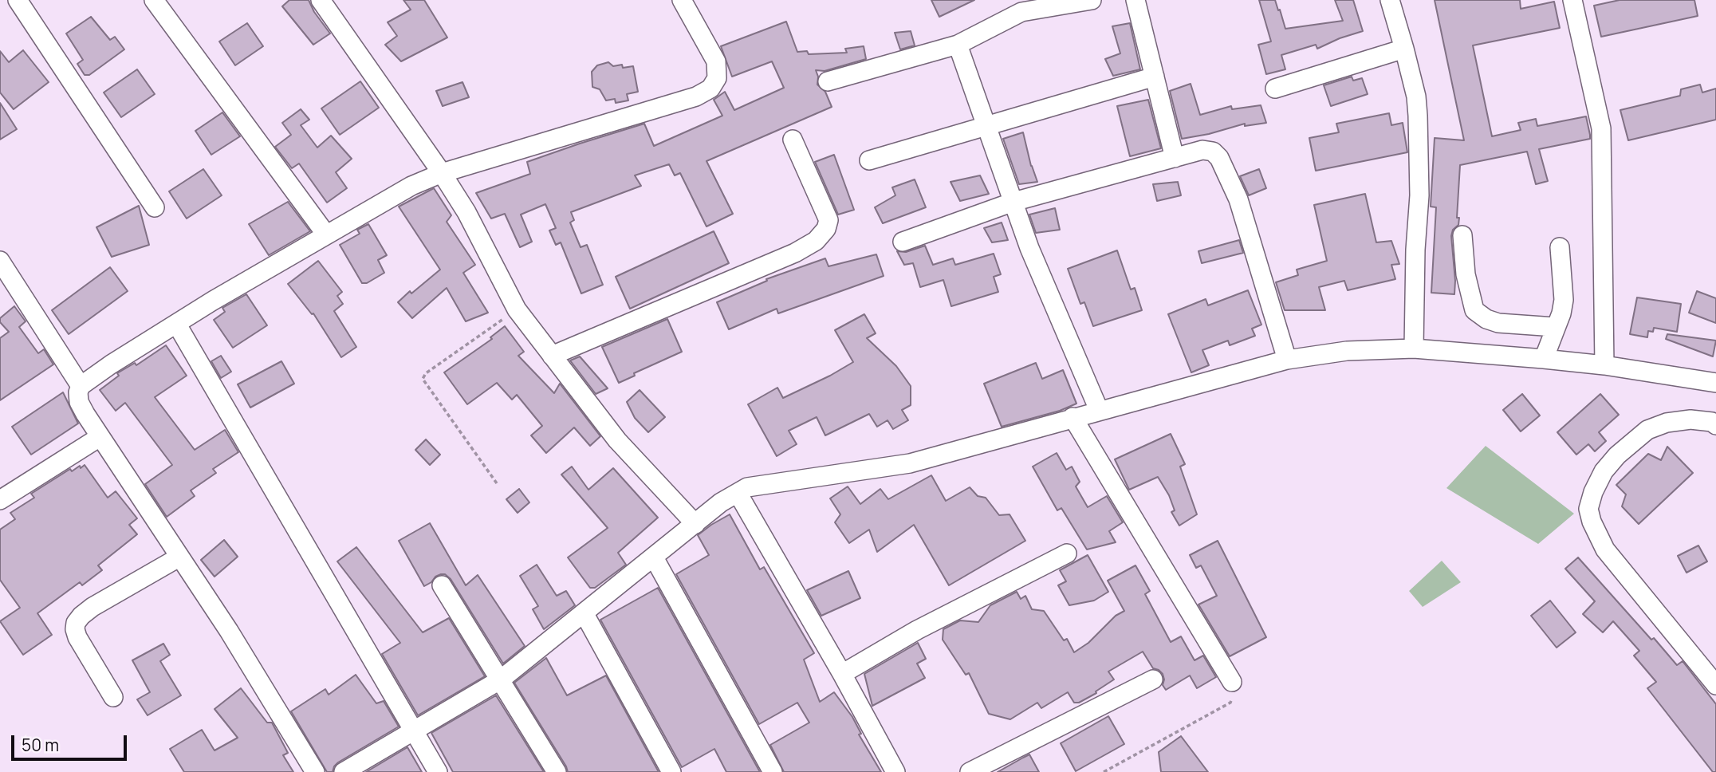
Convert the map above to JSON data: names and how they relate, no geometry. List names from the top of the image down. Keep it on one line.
{"scale_bar":"50 m"}
